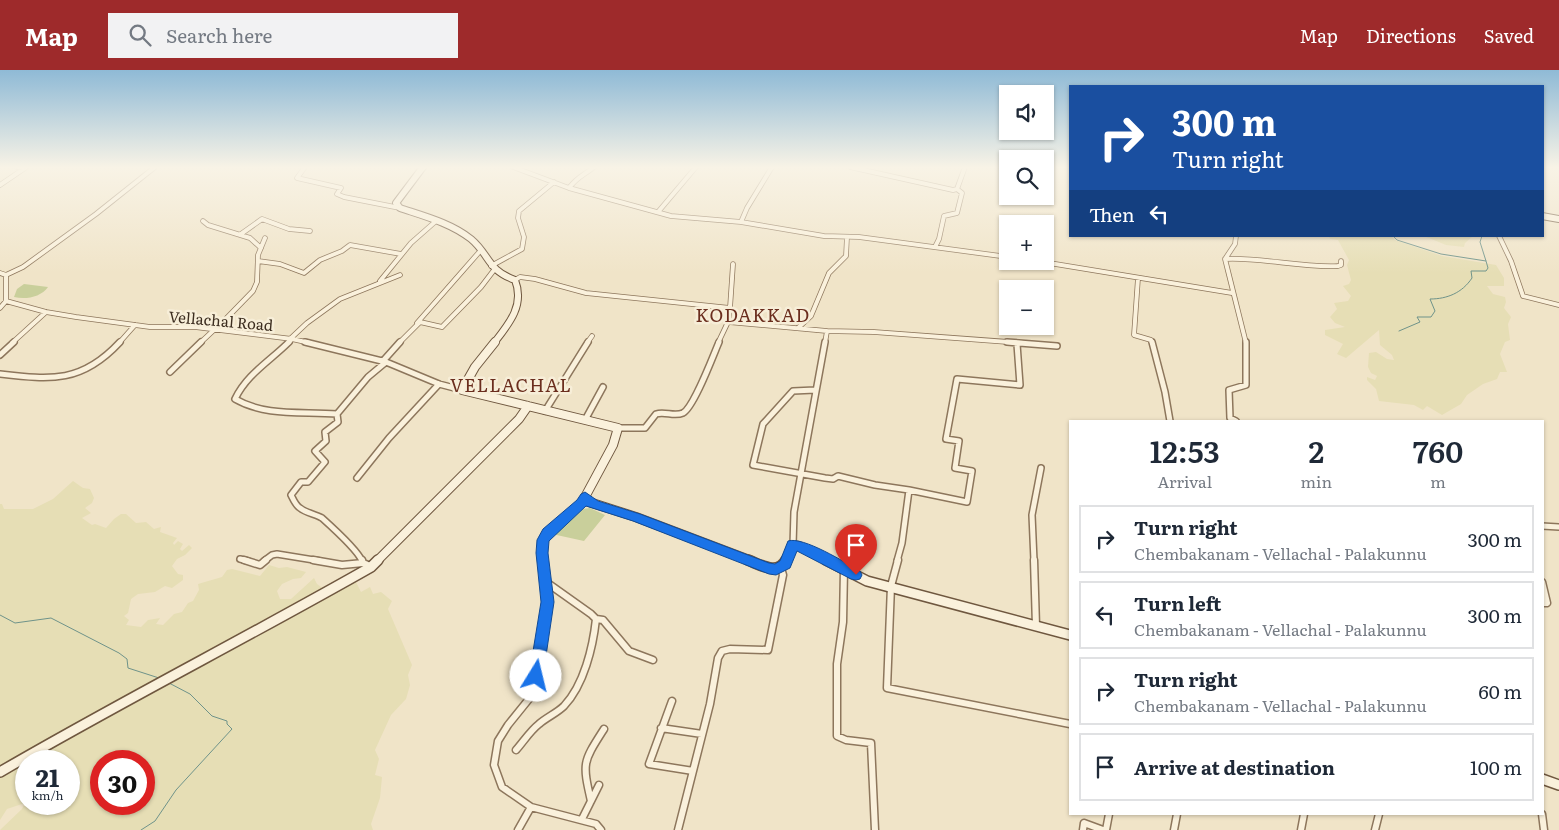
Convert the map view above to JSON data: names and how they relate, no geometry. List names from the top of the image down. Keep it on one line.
{"streets":{"street":["Vellachal Road"]},"districts":["KODAKKAD","VELLACHAL"],"page":{"header":"Map","search":"Search here","nav":["Map","Directions","Saved"],"map_buttons":["+","−"],"turn":["300 m","Turn right"],"then":"Then","eta":["12:53","Arrival","2","min","760","m"],"list":[{"name":"Turn right","note":"Chembakanam - Vellachal - Palakunnu","value":"300 m"},{"name":"Turn left","note":"Chembakanam - Vellachal - Palakunnu","value":"300 m"},{"name":"Turn right","note":"Chembakanam - Vellachal - Palakunnu","value":"60 m"},{"name":"Arrive at destination","value":"100 m"}],"speed":"21 km/h","limit":"30"}}
